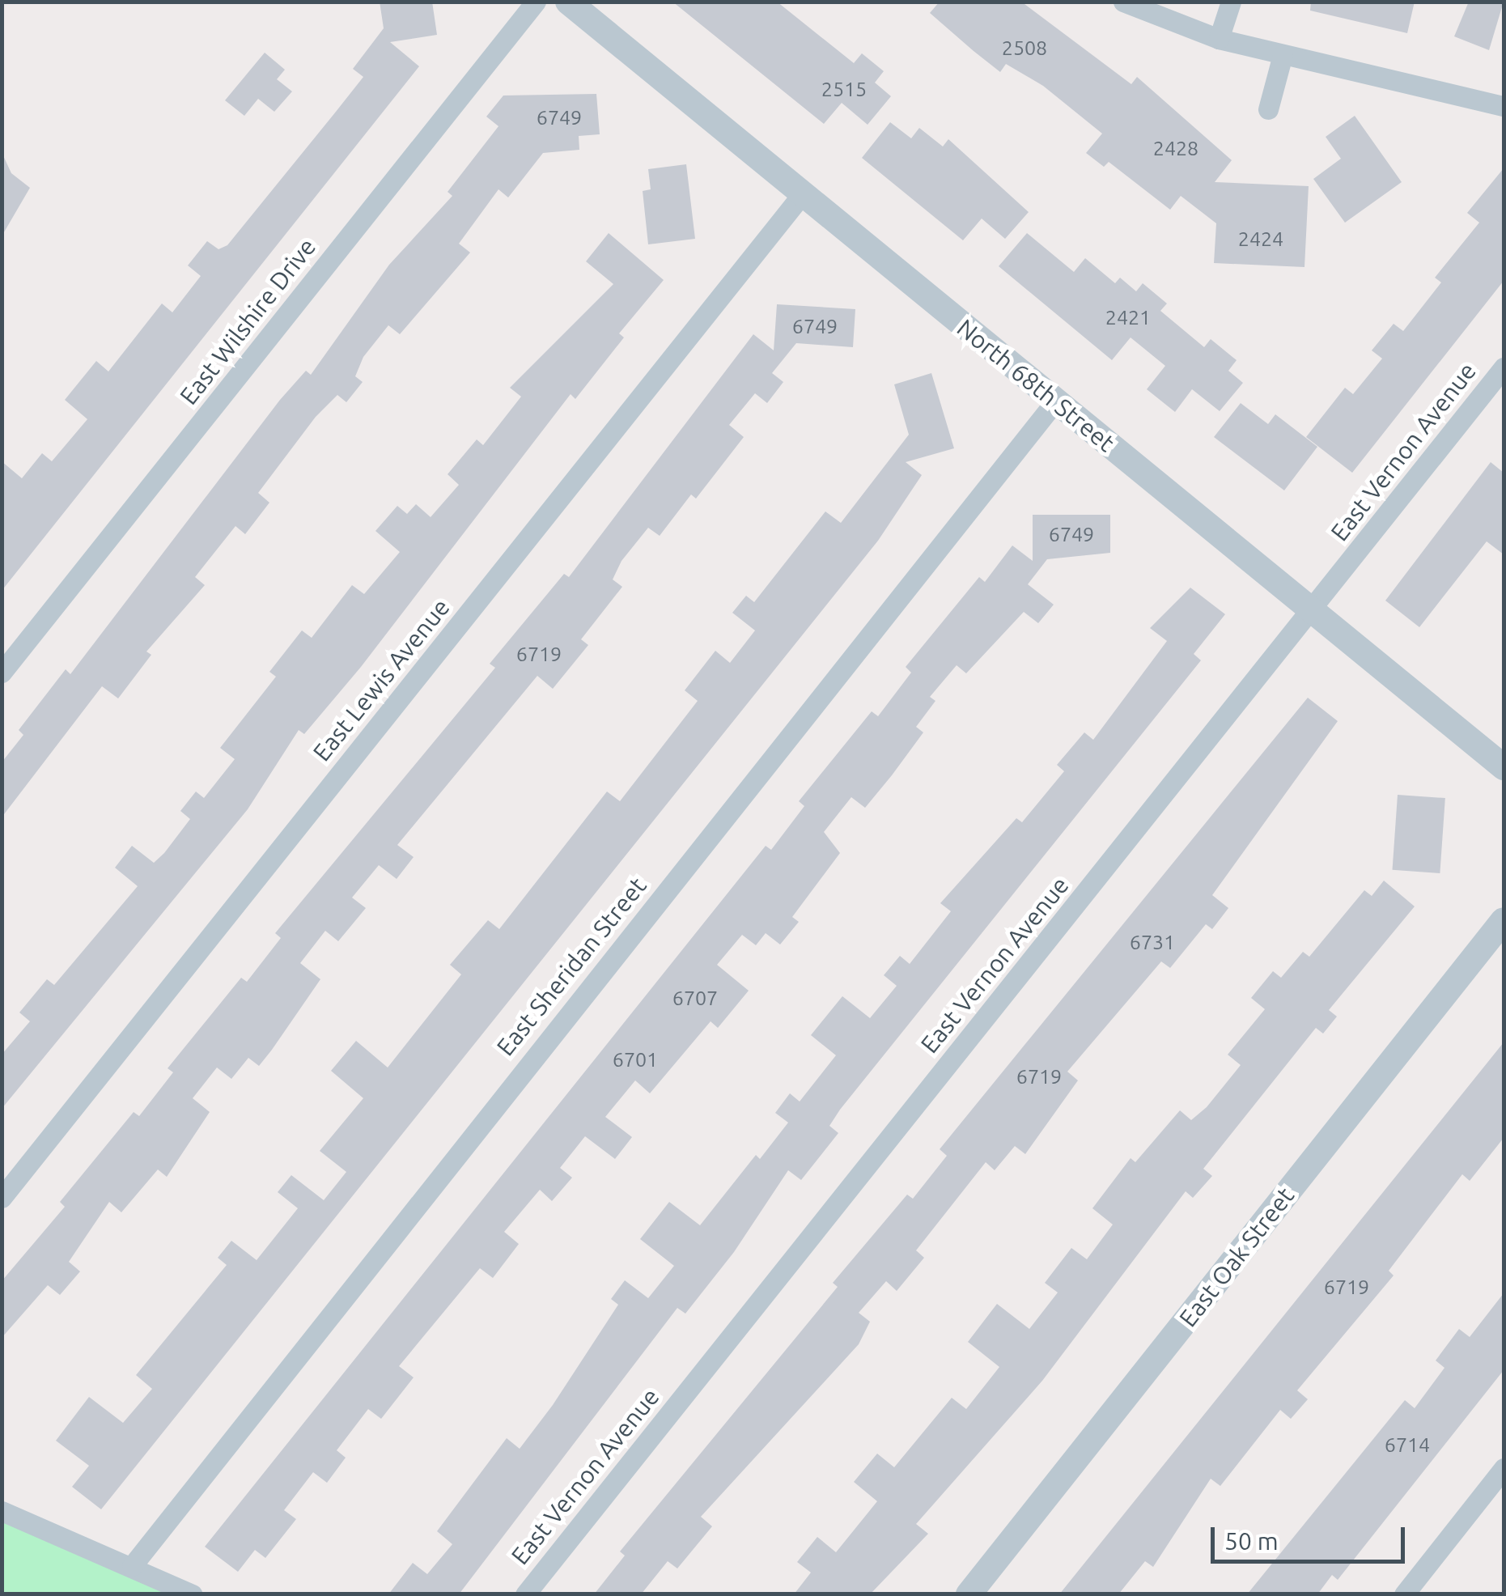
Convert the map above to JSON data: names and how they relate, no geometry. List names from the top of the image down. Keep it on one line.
{"streets":{"street":["East Wilshire Drive","North 68th Street","East Vernon Avenue","East Lewis Avenue","East Sheridan Street","East Oak Street"]},"crossings":[["North 68th Street","East Vernon Avenue"],["North 68th Street","East Lewis Avenue"],["North 68th Street","East Sheridan Street"]],"house_numbers":["2508","2515","6749","2428","2424","2421","6749","6749","6719","6731","6707","6701","6719","6719","6714"],"scale_bar":"50 m"}
